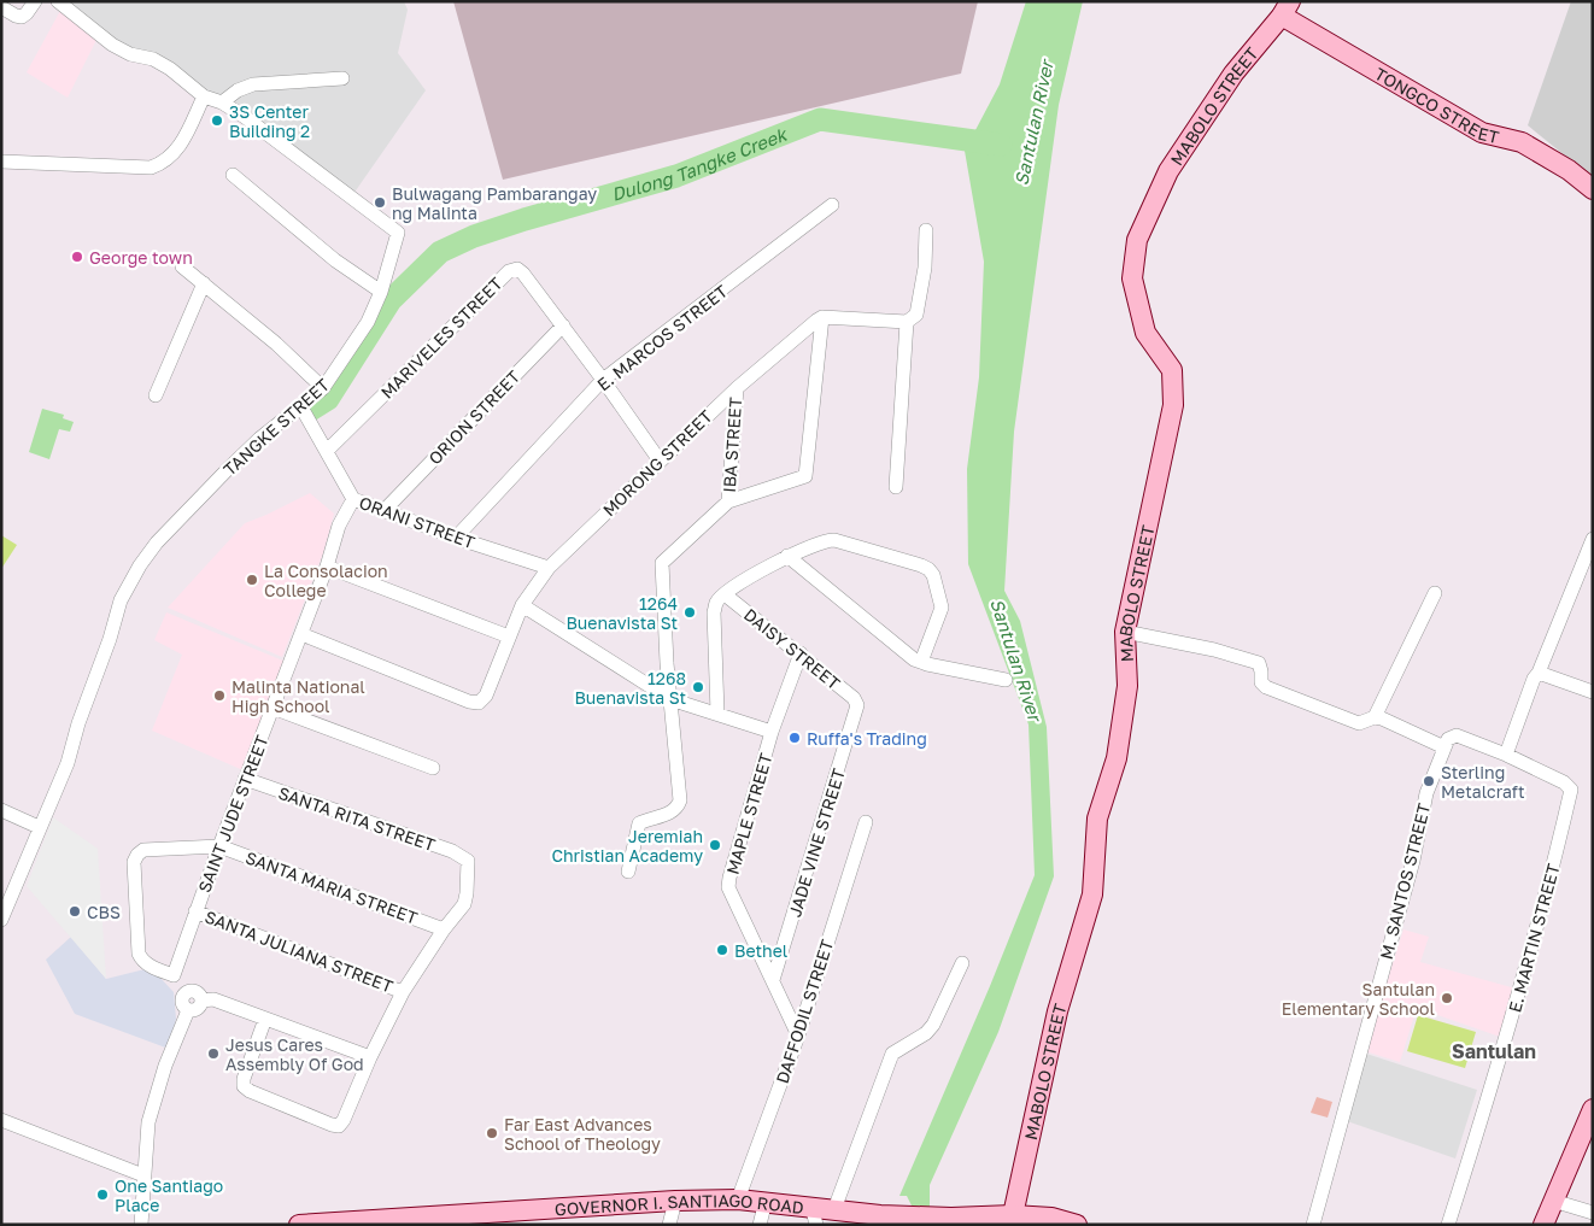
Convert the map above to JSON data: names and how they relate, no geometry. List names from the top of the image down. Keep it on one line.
{"streets":{"street":["TONGCO STREET","MABOLO STREET","MARIVELES STREET","E. MARCOS STREET","ORION STREET","TANGKE STREET","IBA STREET","MORONG STREET","ORANI STREET","DAISY STREET","SAINT JUDE STREET","MAPLE STREET","SANTA RITA STREET","JADE VINE STREET","M. SANTOS STREET","SANTA MARIA STREET","E. MARTIN STREET","SANTA JULIANA STREET","DAFFODIL STREET","GOVERNOR I. SANTIAGO ROAD"]},"crossings":[["TONGCO STREET","MABOLO STREET"],["MABOLO STREET","GOVERNOR I. SANTIAGO ROAD"],["MARIVELES STREET","E. MARCOS STREET"],["MARIVELES STREET","ORION STREET"],["MARIVELES STREET","MORONG STREET"],["MARIVELES STREET","ORANI STREET"],["E. MARCOS STREET","ORANI STREET"],["ORION STREET","ORANI STREET"],["TANGKE STREET","ORANI STREET"],["IBA STREET","MORONG STREET"],["MORONG STREET","ORANI STREET"],["MORONG STREET","SAINT JUDE STREET"],["ORANI STREET","SAINT JUDE STREET"],["DAISY STREET","MAPLE STREET"],["DAISY STREET","JADE VINE STREET"],["SAINT JUDE STREET","SANTA RITA STREET"],["SAINT JUDE STREET","SANTA MARIA STREET"],["SAINT JUDE STREET","SANTA JULIANA STREET"],["MAPLE STREET","JADE VINE STREET"],["MAPLE STREET","DAFFODIL STREET"],["SANTA RITA STREET","SANTA MARIA STREET"],["DAFFODIL STREET","GOVERNOR I. SANTIAGO ROAD"]],"districts":["Santulan"],"water":["Santulan River","Dulong Tangke Creek"],"places":["3S Center Building 2","Bulwagang Pambarangay ng Malinta","George town","La Consolacion College","1264 Buenavista St","1268 Buenavista St","Malinta National High School","Ruffa's Trading","Sterling Metalcraft","Jeremiah Christian Academy","CBS","Bethel","Santulan Elementary School","Jesus Cares Assembly Of God","Far East Advances School of Theology","One Santiago Place"]}
